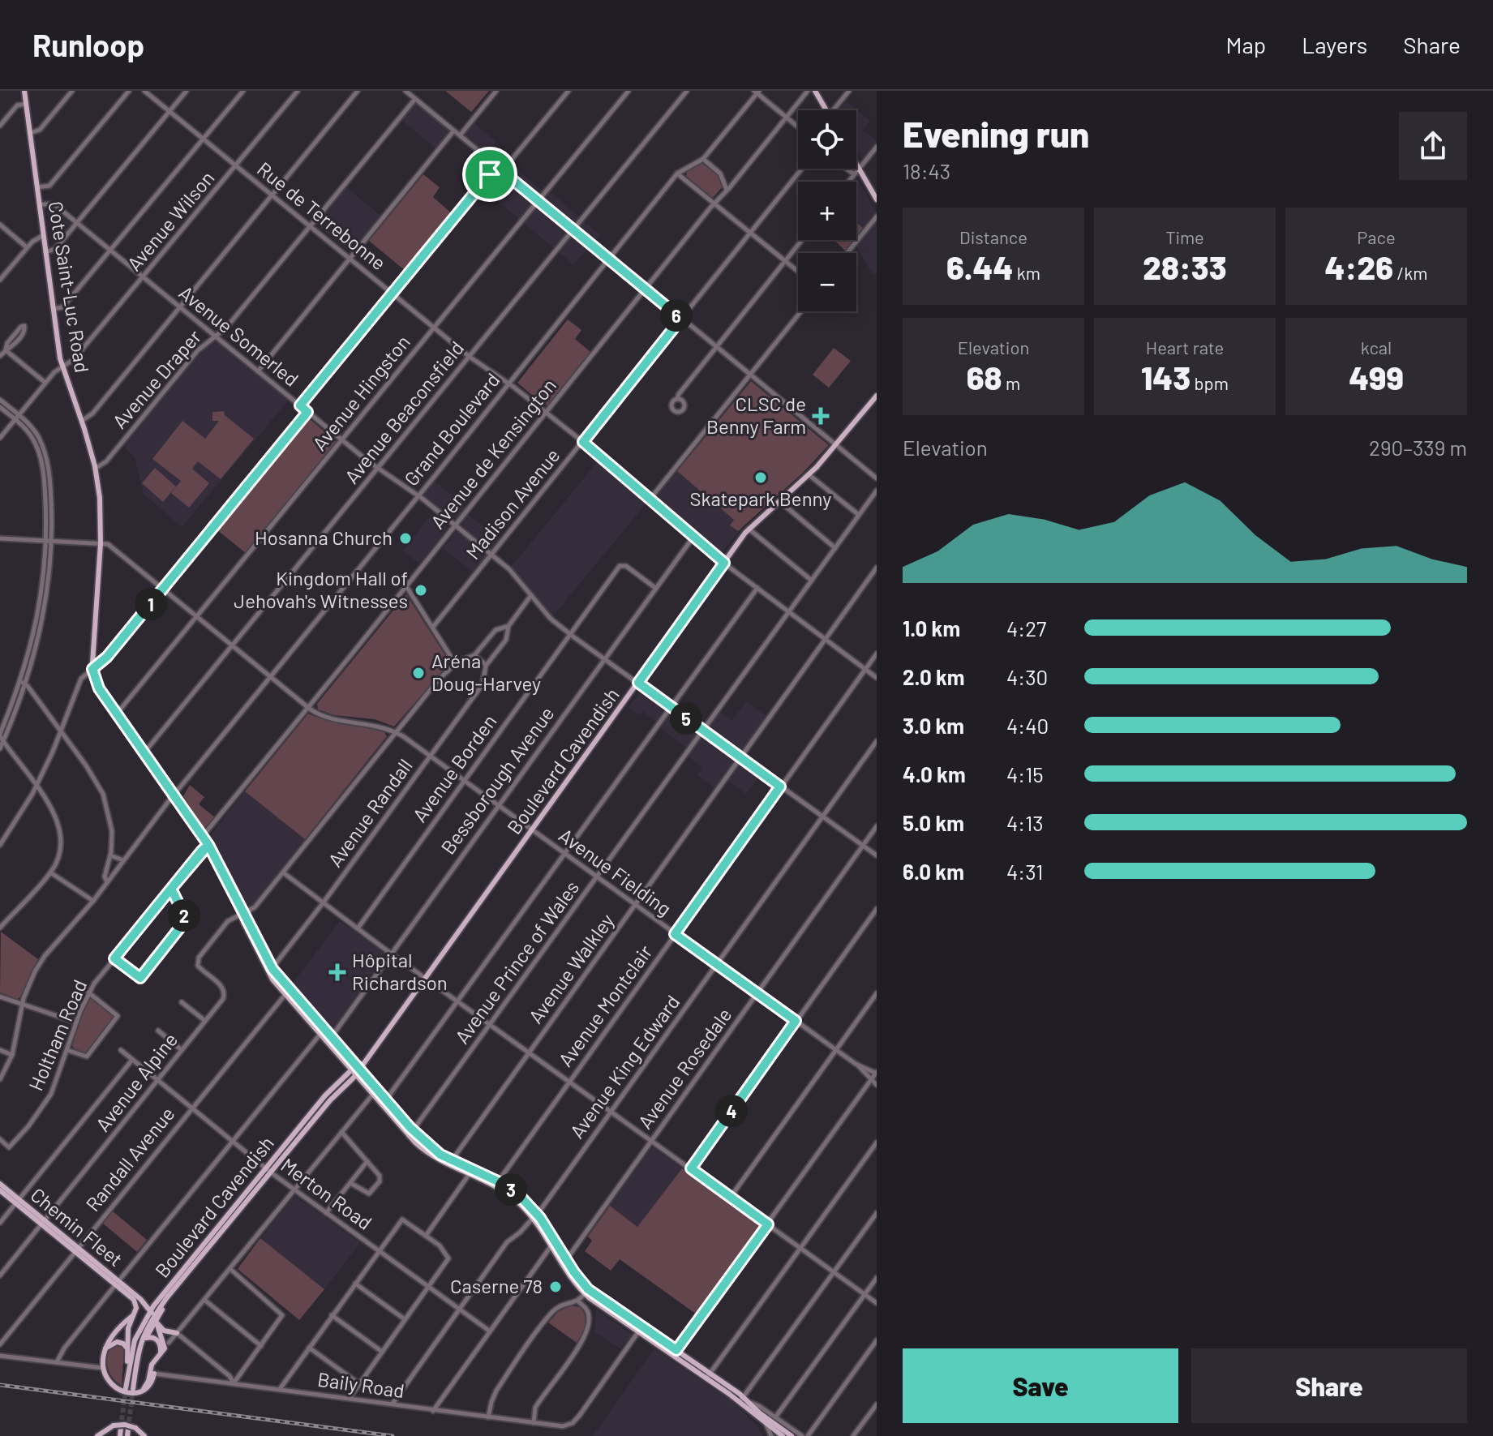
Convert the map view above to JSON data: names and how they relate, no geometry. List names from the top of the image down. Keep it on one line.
{"streets":{"main road":["Cote Saint-Luc Road","Boulevard Cavendish","Chemin Fleet"],"street":["Rue de Terrebonne","Avenue Wilson","Avenue Somerled","Avenue Draper","Avenue Hingston","Avenue Beaconsfield","Grand Boulevard","Avenue de Kensington","Madison Avenue","Avenue Borden","Bessborough Avenue","Avenue Randall","Avenue Fielding","Avenue Prince of Wales","Avenue Walkley","Avenue Montclair","Holtham Road","Avenue King Edward","Avenue Rosedale","Avenue Alpine","Randall Avenue","Merton Road","Baily Road"]},"crossings":[["Rue de Terrebonne","Avenue Wilson"],["Rue de Terrebonne","Avenue Draper"],["Rue de Terrebonne","Avenue Hingston"],["Rue de Terrebonne","Avenue Beaconsfield"],["Rue de Terrebonne","Grand Boulevard"],["Rue de Terrebonne","Avenue de Kensington"],["Rue de Terrebonne","Madison Avenue"],["Rue de Terrebonne","Boulevard Cavendish"],["Rue de Terrebonne","Bessborough Avenue"],["Rue de Terrebonne","Avenue Prince of Wales"],["Rue de Terrebonne","Avenue Walkley"],["Rue de Terrebonne","Avenue Montclair"],["Avenue Wilson","Cote Saint-Luc Road"],["Avenue Wilson","Avenue Somerled"],["Cote Saint-Luc Road","Avenue Somerled"],["Cote Saint-Luc Road","Avenue Draper"],["Cote Saint-Luc Road","Avenue Hingston"],["Cote Saint-Luc Road","Avenue Beaconsfield"],["Cote Saint-Luc Road","Grand Boulevard"],["Cote Saint-Luc Road","Avenue de Kensington"],["Cote Saint-Luc Road","Boulevard Cavendish"],["Cote Saint-Luc Road","Bessborough Avenue"],["Cote Saint-Luc Road","Avenue Randall"],["Cote Saint-Luc Road","Avenue Fielding"],["Cote Saint-Luc Road","Avenue Prince of Wales"],["Cote Saint-Luc Road","Avenue Walkley"],["Cote Saint-Luc Road","Avenue Montclair"],["Cote Saint-Luc Road","Holtham Road"],["Cote Saint-Luc Road","Avenue King Edward"],["Cote Saint-Luc Road","Avenue Rosedale"],["Cote Saint-Luc Road","Avenue Alpine"],["Cote Saint-Luc Road","Randall Avenue"],["Cote Saint-Luc Road","Baily Road"],["Avenue Somerled","Avenue Draper"],["Avenue Somerled","Avenue Hingston"],["Avenue Somerled","Avenue Beaconsfield"],["Avenue Somerled","Grand Boulevard"],["Avenue Somerled","Avenue de Kensington"],["Avenue Somerled","Madison Avenue"],["Avenue Somerled","Boulevard Cavendish"],["Avenue Somerled","Avenue Borden"],["Avenue Somerled","Bessborough Avenue"],["Avenue Somerled","Avenue Prince of Wales"],["Avenue Somerled","Avenue Walkley"],["Avenue Somerled","Avenue Montclair"],["Avenue Somerled","Avenue King Edward"],["Avenue Somerled","Avenue Rosedale"],["Avenue Hingston","Avenue Fielding"],["Avenue Beaconsfield","Avenue Fielding"],["Grand Boulevard","Avenue Fielding"],["Avenue de Kensington","Avenue Fielding"],["Boulevard Cavendish","Avenue Fielding"],["Boulevard Cavendish","Merton Road"],["Boulevard Cavendish","Chemin Fleet"],["Avenue Borden","Bessborough Avenue"],["Avenue Borden","Avenue Fielding"],["Bessborough Avenue","Avenue Fielding"],["Avenue Randall","Avenue Fielding"],["Avenue Fielding","Avenue Prince of Wales"],["Avenue Fielding","Avenue Walkley"],["Avenue Fielding","Avenue Montclair"],["Avenue Fielding","Avenue King Edward"],["Avenue Fielding","Avenue Rosedale"],["Avenue King Edward","Merton Road"],["Avenue King Edward","Baily Road"],["Avenue Alpine","Merton Road"],["Avenue Alpine","Chemin Fleet"],["Randall Avenue","Merton Road"],["Randall Avenue","Chemin Fleet"]],"places":{"health":["CLSC de Benny Farm","Hôpital Richardson"],"other":["Skatepark Benny","Hosanna Church","Kingdom Hall of Jehovah's Witnesses","Aréna Doug-Harvey","Caserne 78"]},"page":{"header":"Runloop","nav":["Map","Layers","Share"],"heading":["Evening run","18:43"],"map_buttons":["+","−"],"stats":[["Distance","6.44 km"],["Time","28:33"],["Pace","4:26 /km"],["Elevation","68 m"],["Heart rate","143 bpm"],["kcal","499"]],"pins":["6","1","5","2","4","3"],"chart":["Elevation","290–339 m"],"list":[{"name":"1.0 km","note":"4:27"},{"name":"2.0 km","note":"4:30"},{"name":"3.0 km","note":"4:40"},{"name":"4.0 km","note":"4:15"},{"name":"5.0 km","note":"4:13"},{"name":"6.0 km","note":"4:31"}],"buttons":["Save","Share"]}}
